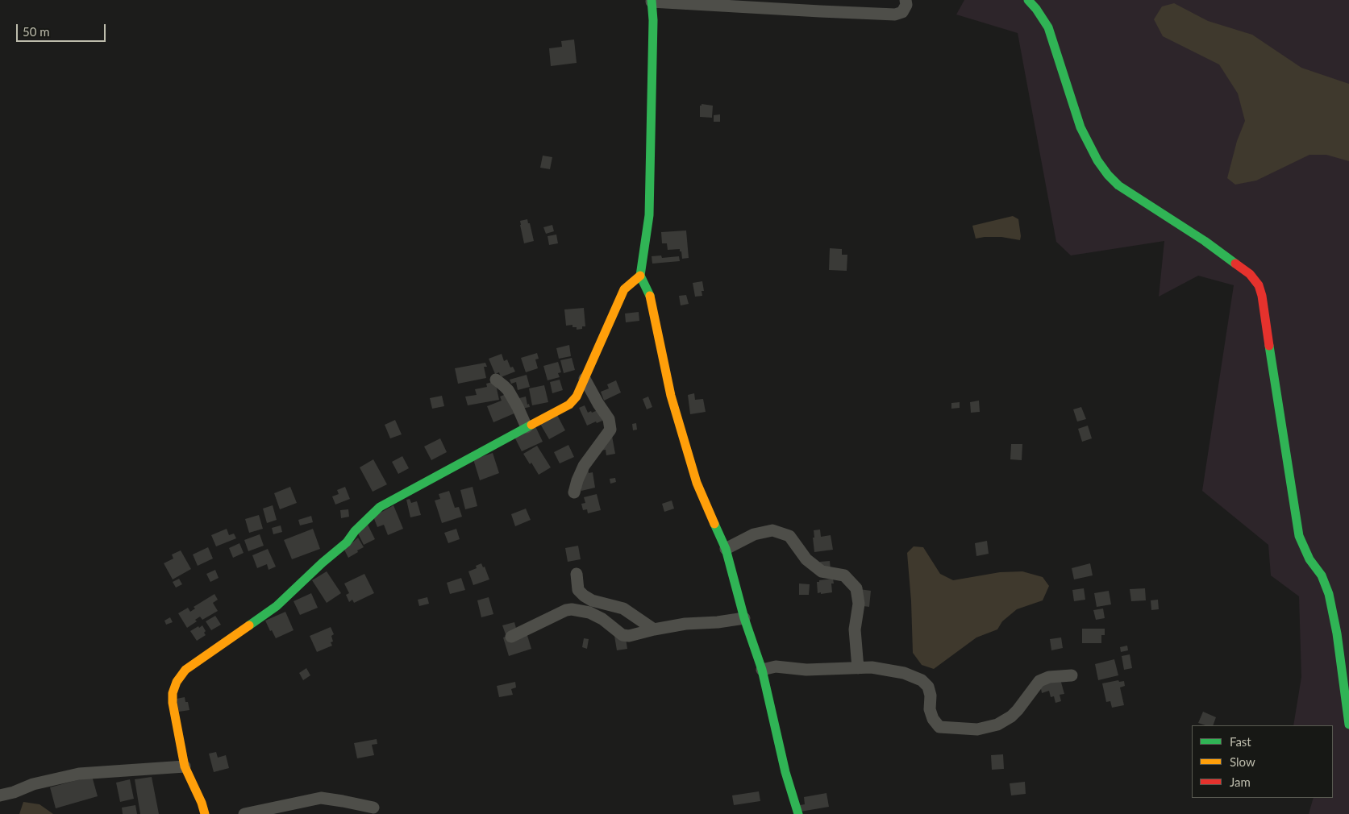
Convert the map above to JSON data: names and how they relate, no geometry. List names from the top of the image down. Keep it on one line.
{"legend":["Fast","Slow","Jam"],"scale_bar":"50 m"}
